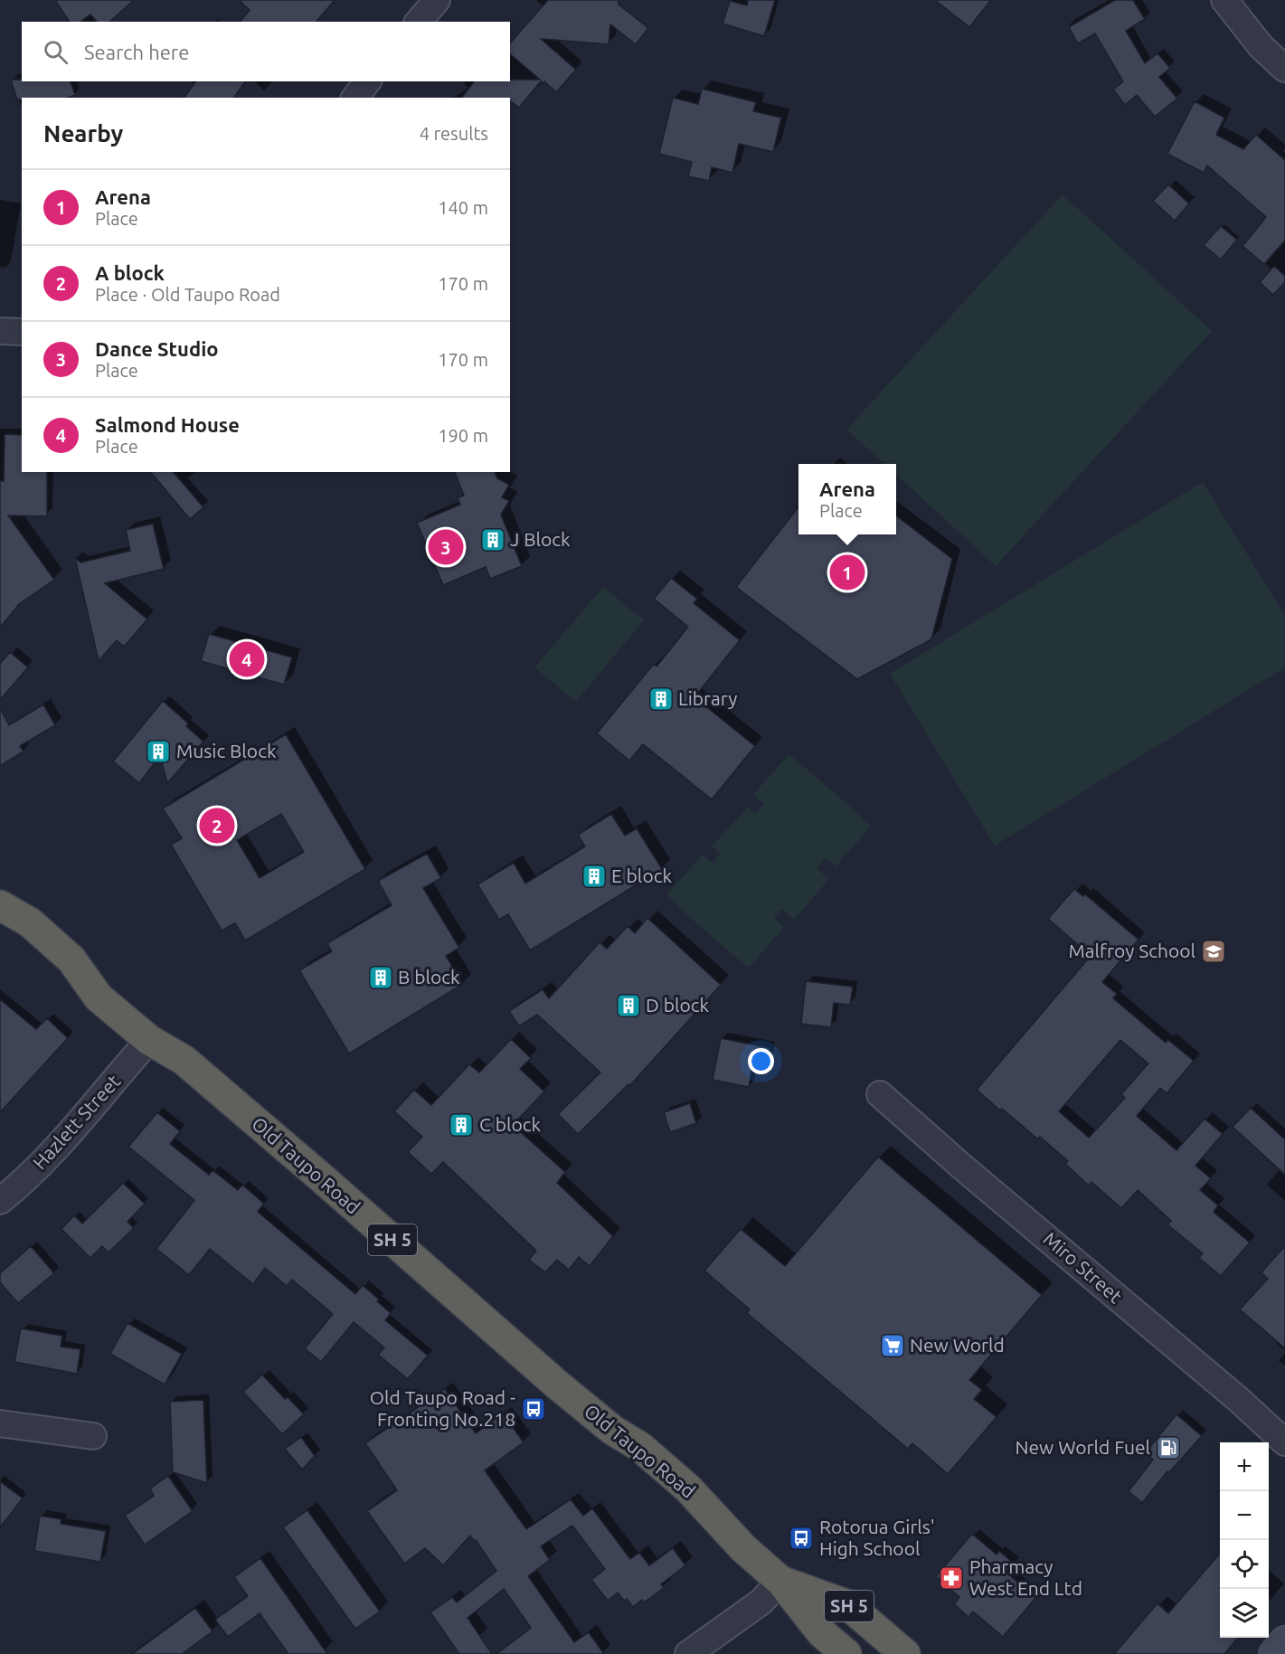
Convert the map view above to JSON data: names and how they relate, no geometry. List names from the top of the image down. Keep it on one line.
{"streets":{"highway":["Old Taupo Road","SH 5"],"street":["Hazlett Street","Miro Street"]},"crossings":[["Hazlett Street","Old Taupo Road"]],"places":{"building":["J Block","Library","Music Block","E block","B block","D block","C block"],"school or university":["Malfroy School"],"supermarket":["New World"],"bus stop":["Old Taupo Road - Fronting No.218","Rotorua Girls' High School"],"fuel station":["New World Fuel"],"pharmacy":["Pharmacy West End Ltd"]},"page":{"search":"Search here","heading":["Nearby","4 results"],"list":[{"mark":"1","name":"Arena","note":"Place","value":"140 m"},{"mark":"2","name":"A block","note":"Place · Old Taupo Road","value":"170 m"},{"mark":"3","name":"Dance Studio","note":"Place","value":"170 m"},{"mark":"4","name":"Salmond House","note":"Place","value":"190 m"}],"popup":["Arena","Place"],"pins":["3","1","4","2"],"map_buttons":["+","−"]}}
